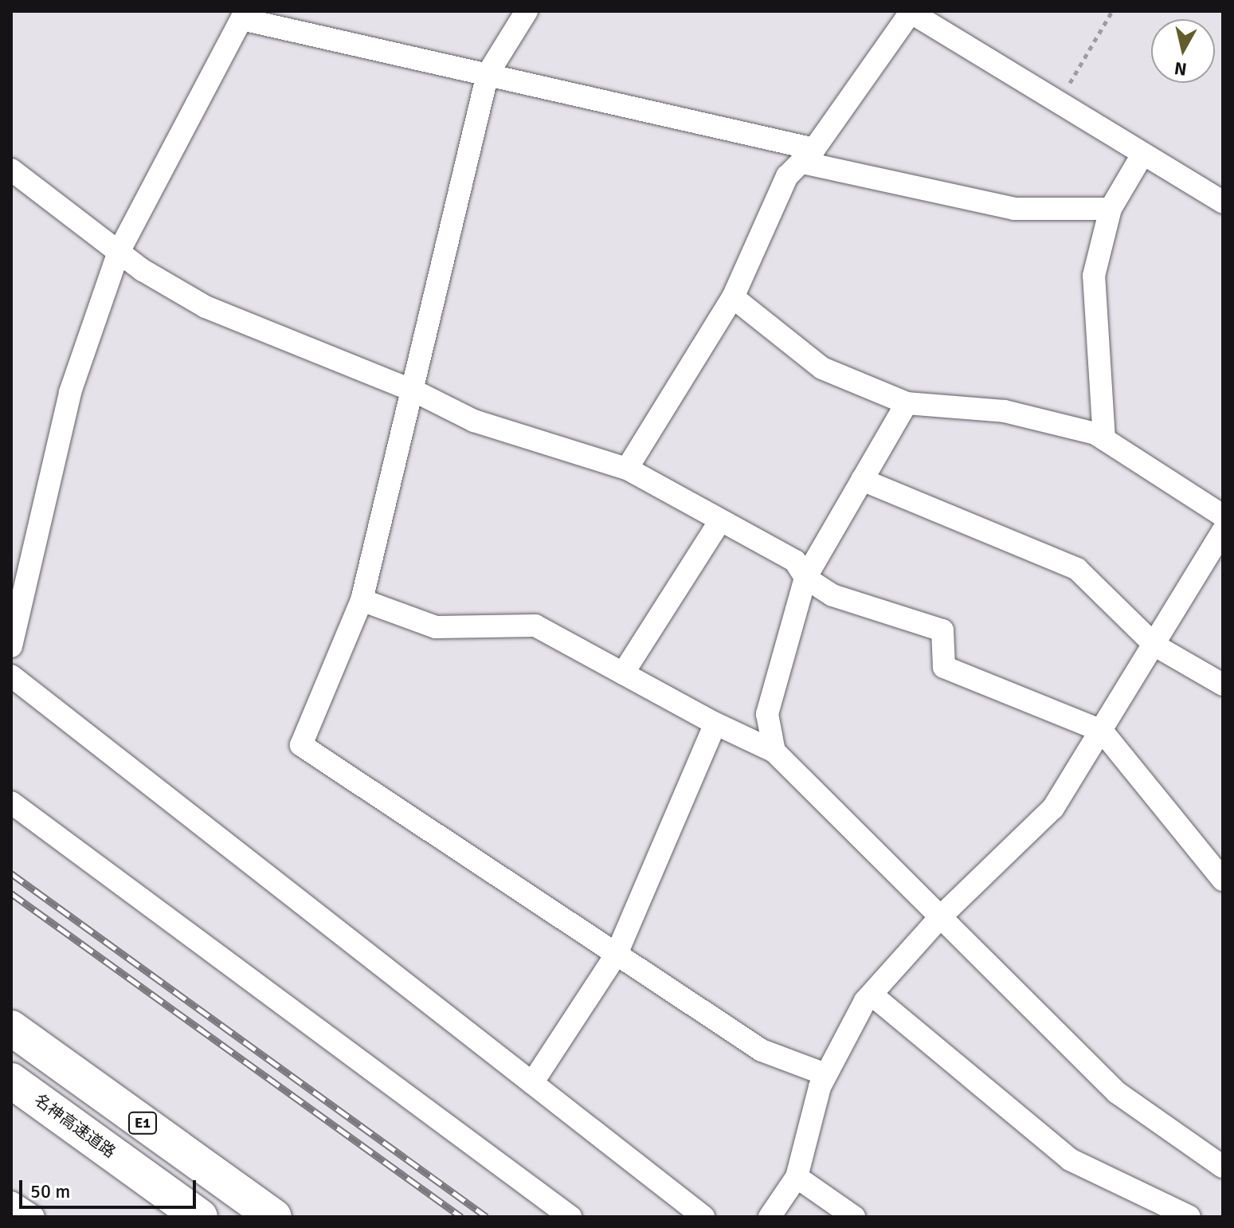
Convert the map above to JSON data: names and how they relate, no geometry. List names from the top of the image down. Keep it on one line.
{"streets":{"highway":["E1","名神高速道路"]},"scale_bar":"50 m","north":"bottom"}
